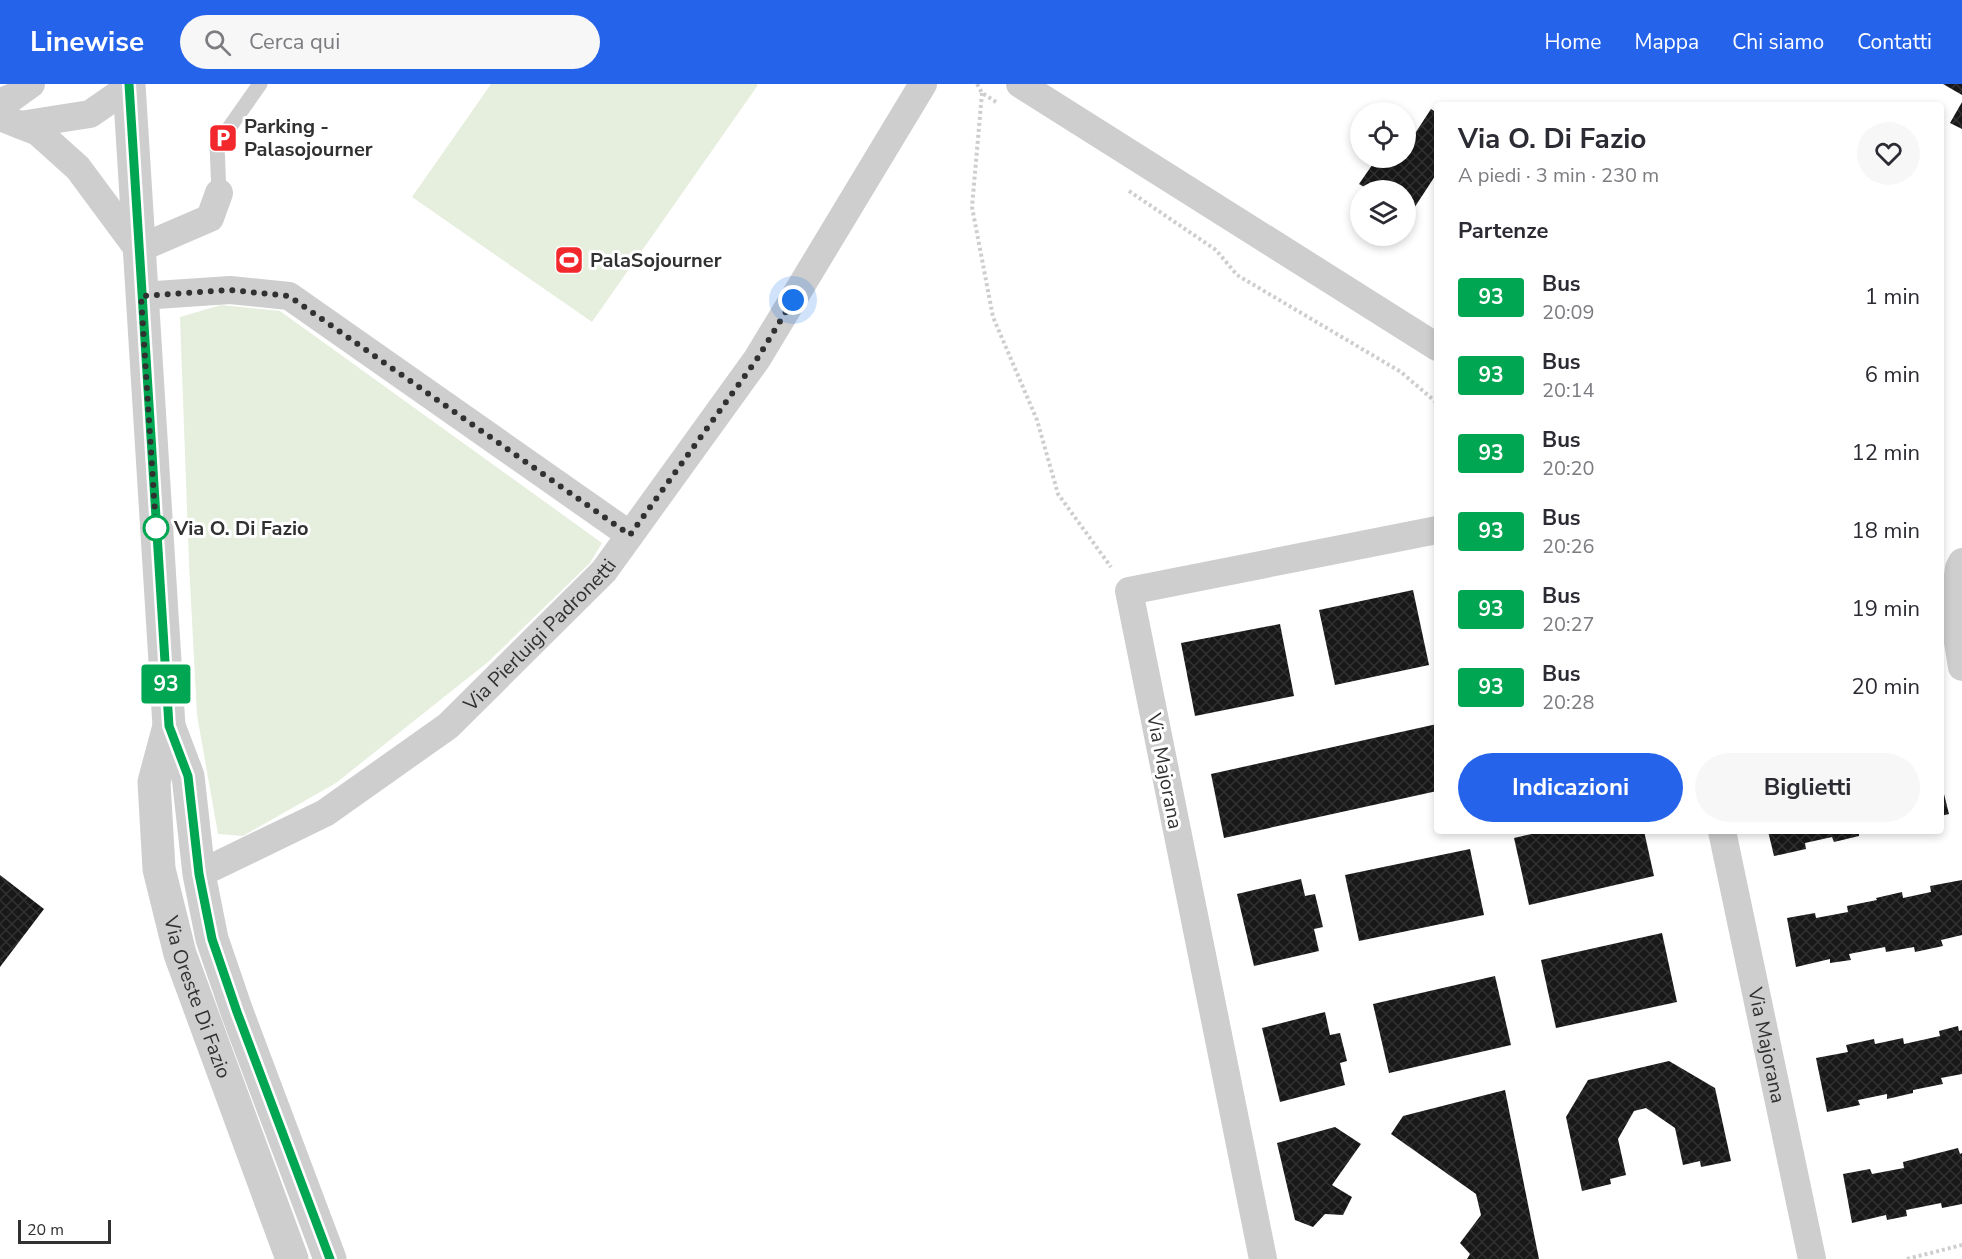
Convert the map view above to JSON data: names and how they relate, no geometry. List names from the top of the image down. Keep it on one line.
{"streets":{"street":["Via Pierluigi Padronetti","Via Majorana","Via Oreste Di Fazio"]},"crossings":[["Via Pierluigi Padronetti","Via Oreste Di Fazio"]],"places":{"parking":["Parking - Palasojourner"],"sports":["PalaSojourner"],"other":["Via O. Di Fazio"]},"lines":["bus line 93"],"scale_bar":"20 m","page":{"header":"Linewise","search":"Cerca qui","nav":["Home","Mappa","Chi siamo","Contatti"],"on_map":"93","heading":[["Via O. Di Fazio","A piedi · 3 min · 230 m"],"Partenze"],"list":[{"mark":"93","name":"Bus","note":"20:09","value":"1 min"},{"mark":"93","name":"Bus","note":"20:14","value":"6 min"},{"mark":"93","name":"Bus","note":"20:20","value":"12 min"},{"mark":"93","name":"Bus","note":"20:26","value":"18 min"},{"mark":"93","name":"Bus","note":"20:27","value":"19 min"},{"mark":"93","name":"Bus","note":"20:28","value":"20 min"}],"buttons":["Indicazioni","Biglietti"],"scale":"20 m"}}
